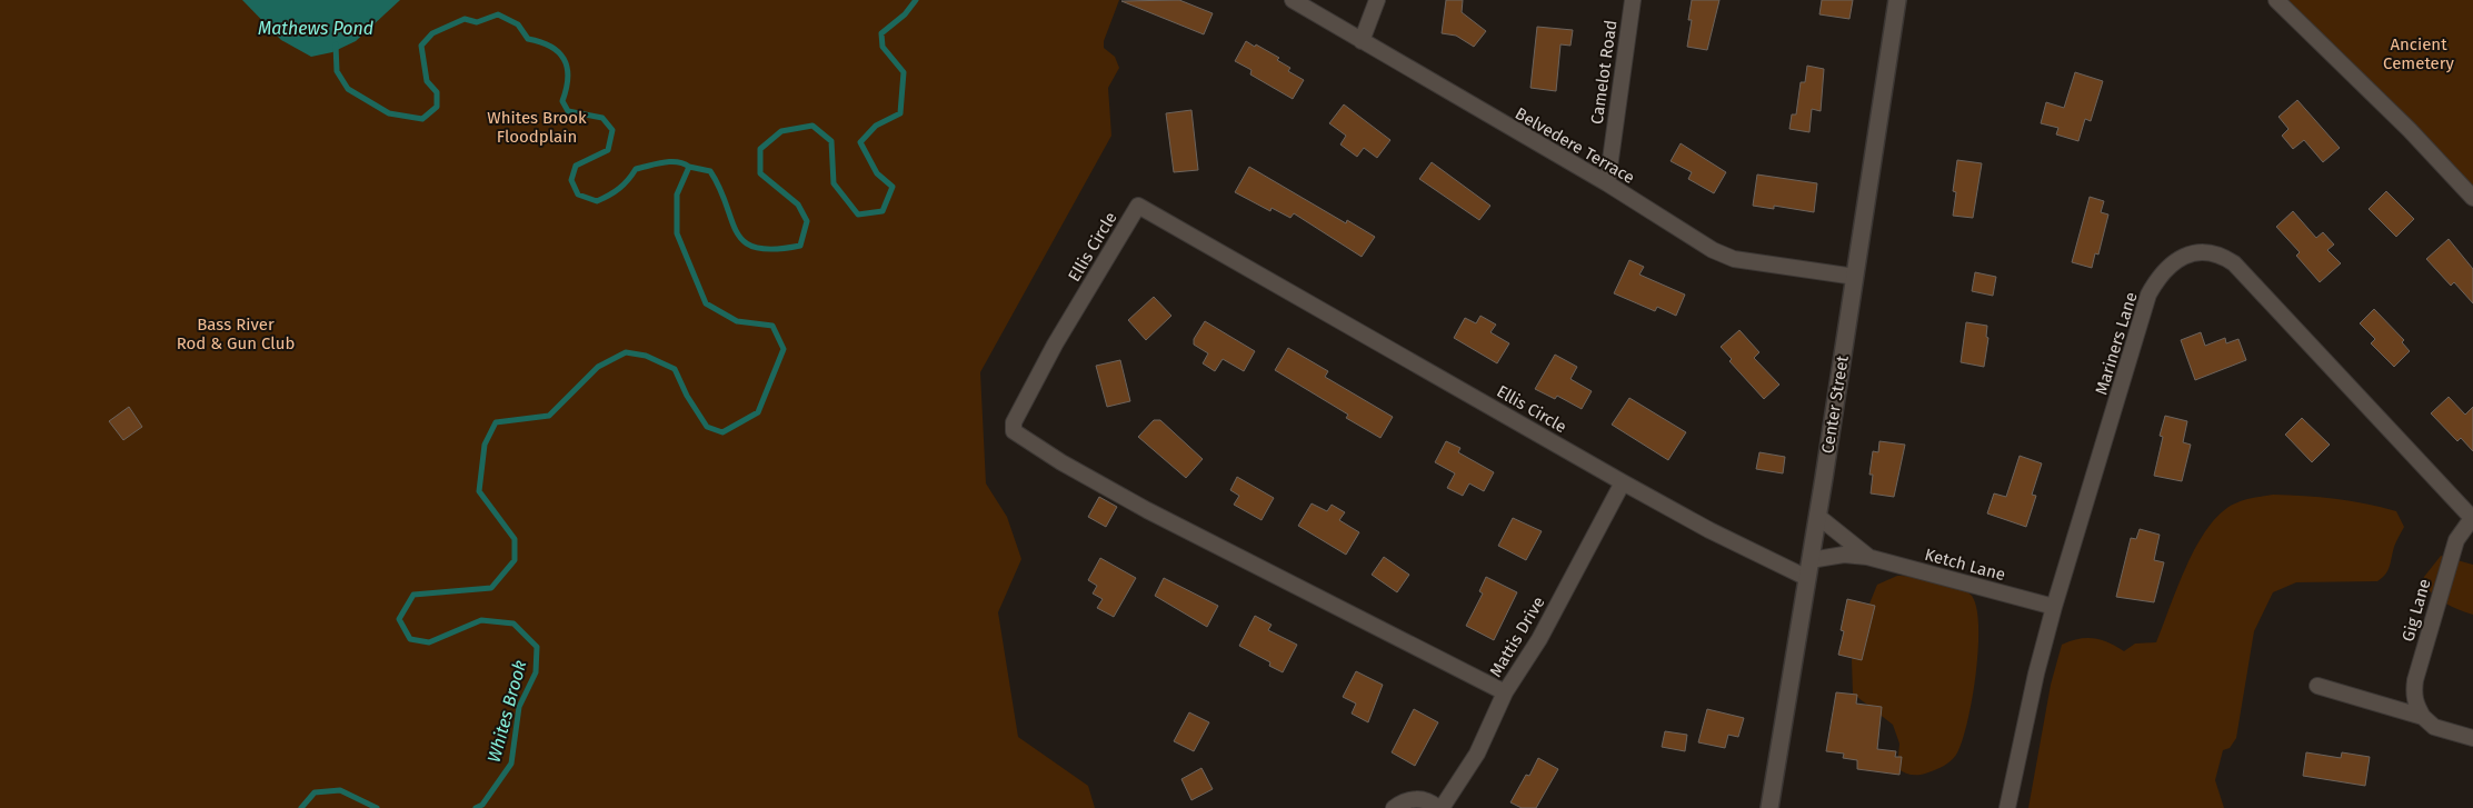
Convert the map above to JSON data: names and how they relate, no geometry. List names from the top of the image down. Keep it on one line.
{"streets":{"street":["Camelot Road","Belvedere Terrace","Ellis Circle","Mariners Lane","Center Street","Ketch Lane","Gig Lane","Mattis Drive"]},"crossings":[["Camelot Road","Belvedere Terrace"],["Belvedere Terrace","Center Street"],["Ellis Circle","Center Street"],["Ellis Circle","Mattis Drive"],["Mariners Lane","Ketch Lane"],["Mariners Lane","Gig Lane"],["Center Street","Ketch Lane"]],"water":["Mathews Pond","Whites Brook"],"parks":["Ancient Cemetery","Whites Brook Floodplain","Bass River Rod & Gun Club"]}
